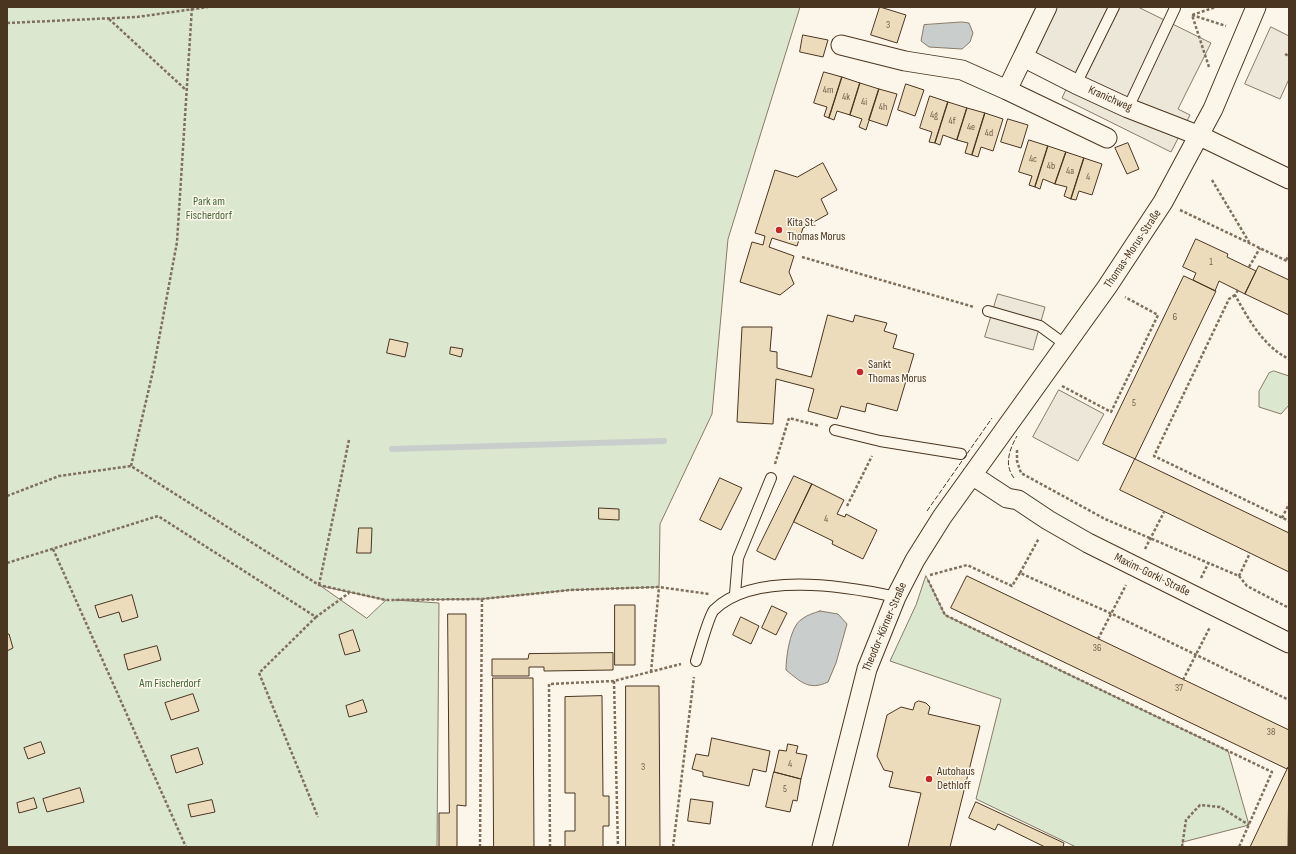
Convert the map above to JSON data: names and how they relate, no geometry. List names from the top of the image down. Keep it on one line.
{"streets":{"street":["Kranichweg","Thomas-Morus-Straße","Maxim-Gorki-Straße","Theodor-Körner-Straße"]},"crossings":[["Kranichweg","Thomas-Morus-Straße"],["Thomas-Morus-Straße","Maxim-Gorki-Straße"],["Thomas-Morus-Straße","Theodor-Körner-Straße"],["Maxim-Gorki-Straße","Theodor-Körner-Straße"]],"parks":["Park am Fischerdorf","Am Fischerdorf"],"places":["Kita St. Thomas Morus","Sankt Thomas Morus","Autohaus Dethloff"],"house_numbers":["3","4m","4k","4i","4h","4g","4f","4e","4d","4c","4b","4a","4","1","6","5","4","36","37","38","4","3","5"]}
